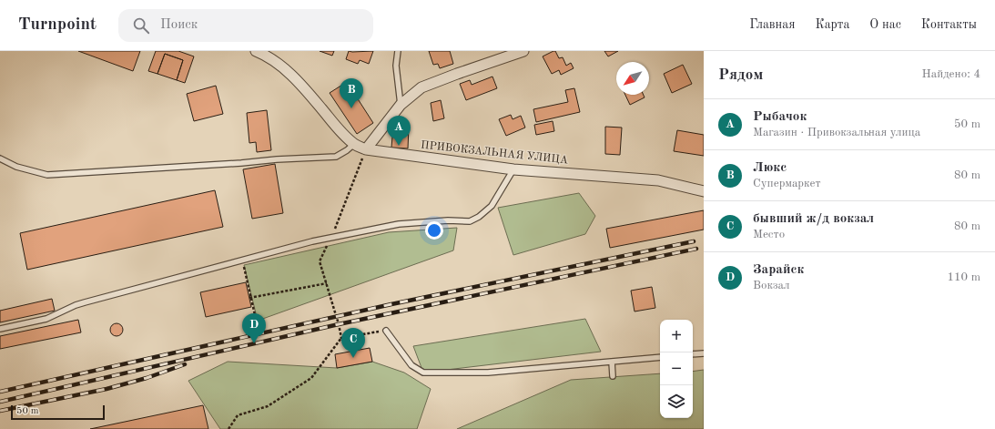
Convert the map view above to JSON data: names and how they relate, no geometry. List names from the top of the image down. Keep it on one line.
{"streets":{"street":["ПРИВОКЗАЛЬНАЯ УЛИЦА"]},"scale_bar":"50 m","north":"bottom left","page":{"header":"Turnpoint","search":"Поиск","nav":["Главная","Карта","О нас","Контакты"],"heading":["Рядом","Найдено: 4"],"pins":["B","A","D","C"],"list":[{"mark":"A","name":"Рыбачок","note":"Магазин · Привокзальная улица","value":"50 m"},{"mark":"B","name":"Люкс","note":"Супермаркет","value":"80 m"},{"mark":"C","name":"бывший ж/д вокзал","note":"Место","value":"80 m"},{"mark":"D","name":"Зарайск","note":"Вокзал","value":"110 m"}],"map_buttons":["+","−"],"scale":"50 m"}}
